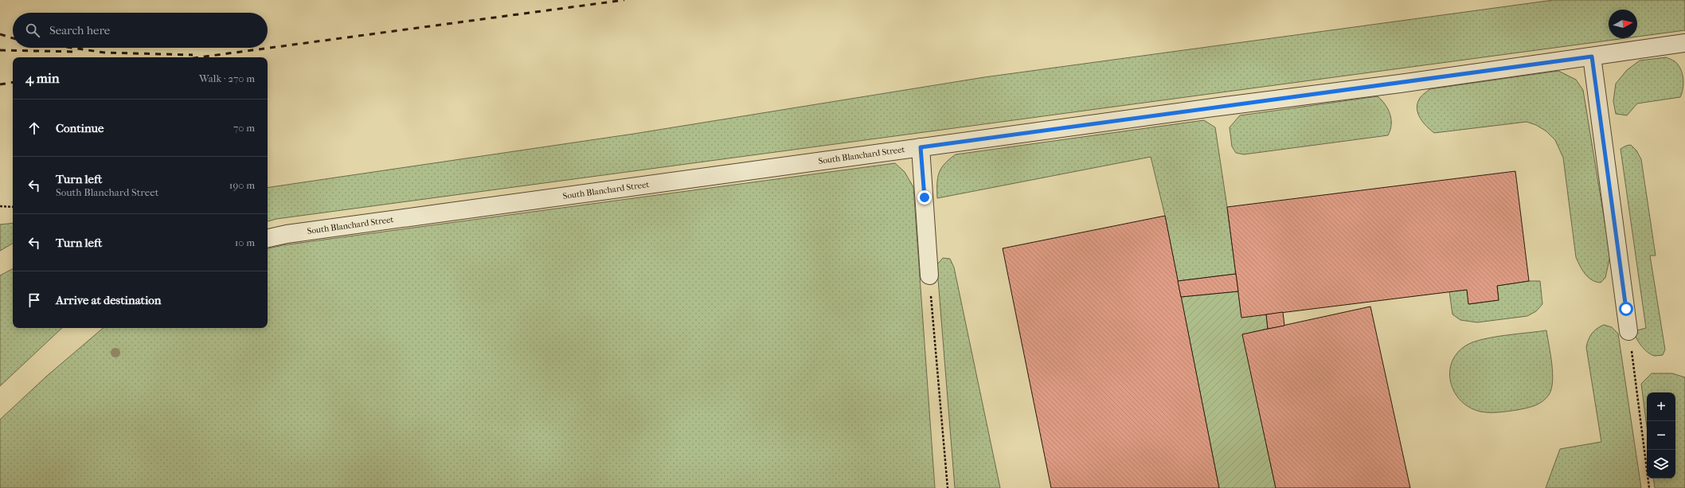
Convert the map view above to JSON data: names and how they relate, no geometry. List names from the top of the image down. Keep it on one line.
{"streets":{"street":["South Blanchard Street"]},"north":"right","page":{"search":"Search here","heading":["4 min","Walk · 270 m"],"list":[["Continue","70 m"],["Turn left","South Blanchard Street","190 m"],["Turn left","10 m"],"Arrive at destination"],"map_buttons":["+","−"]}}
